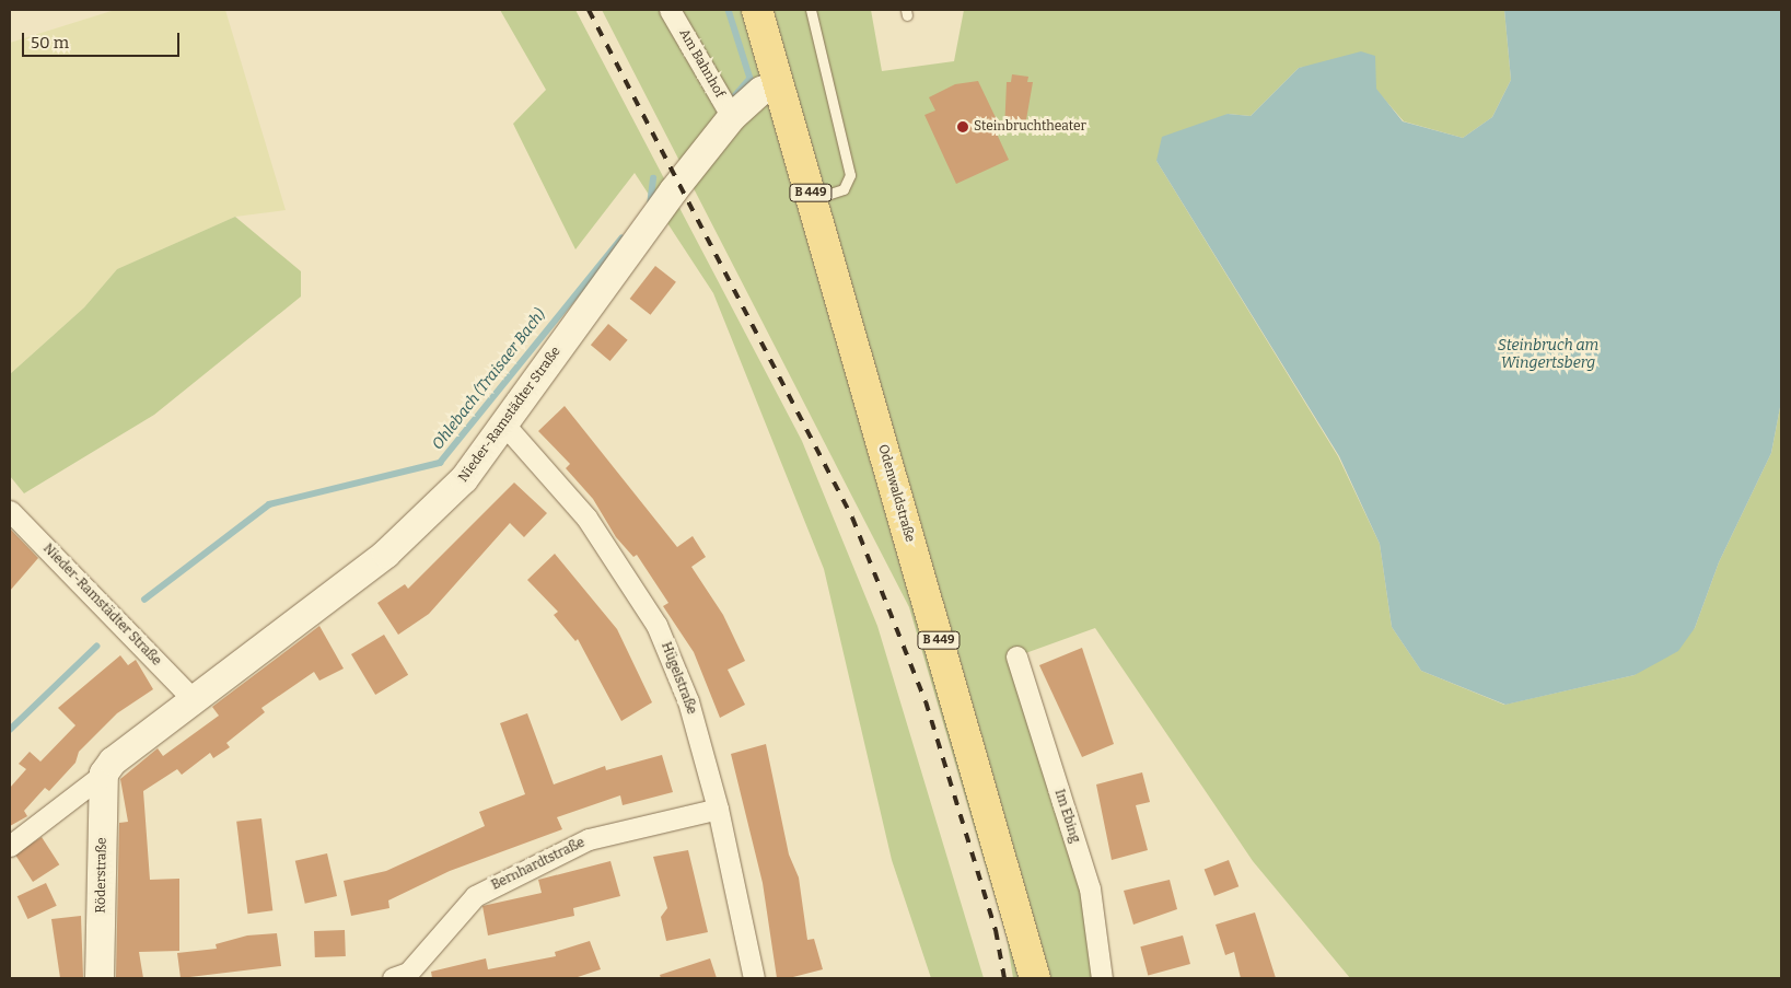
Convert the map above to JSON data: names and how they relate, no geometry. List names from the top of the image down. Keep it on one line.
{"streets":{"main road":["B 449","Odenwaldstraße"],"street":["Am Bahnhof","Nieder-Ramstädter Straße","Hügelstraße","Im Ebing","Bernhardtstraße","Röderstraße"]},"crossings":[["Am Bahnhof","Nieder-Ramstädter Straße"],["Nieder-Ramstädter Straße","Odenwaldstraße"],["Nieder-Ramstädter Straße","Hügelstraße"],["Nieder-Ramstädter Straße","Röderstraße"],["Hügelstraße","Bernhardtstraße"]],"water":["Steinbruch am Wingertsberg","Ohlebach (Traisaer Bach)"],"places":["Steinbruchtheater"],"scale_bar":"50 m"}
